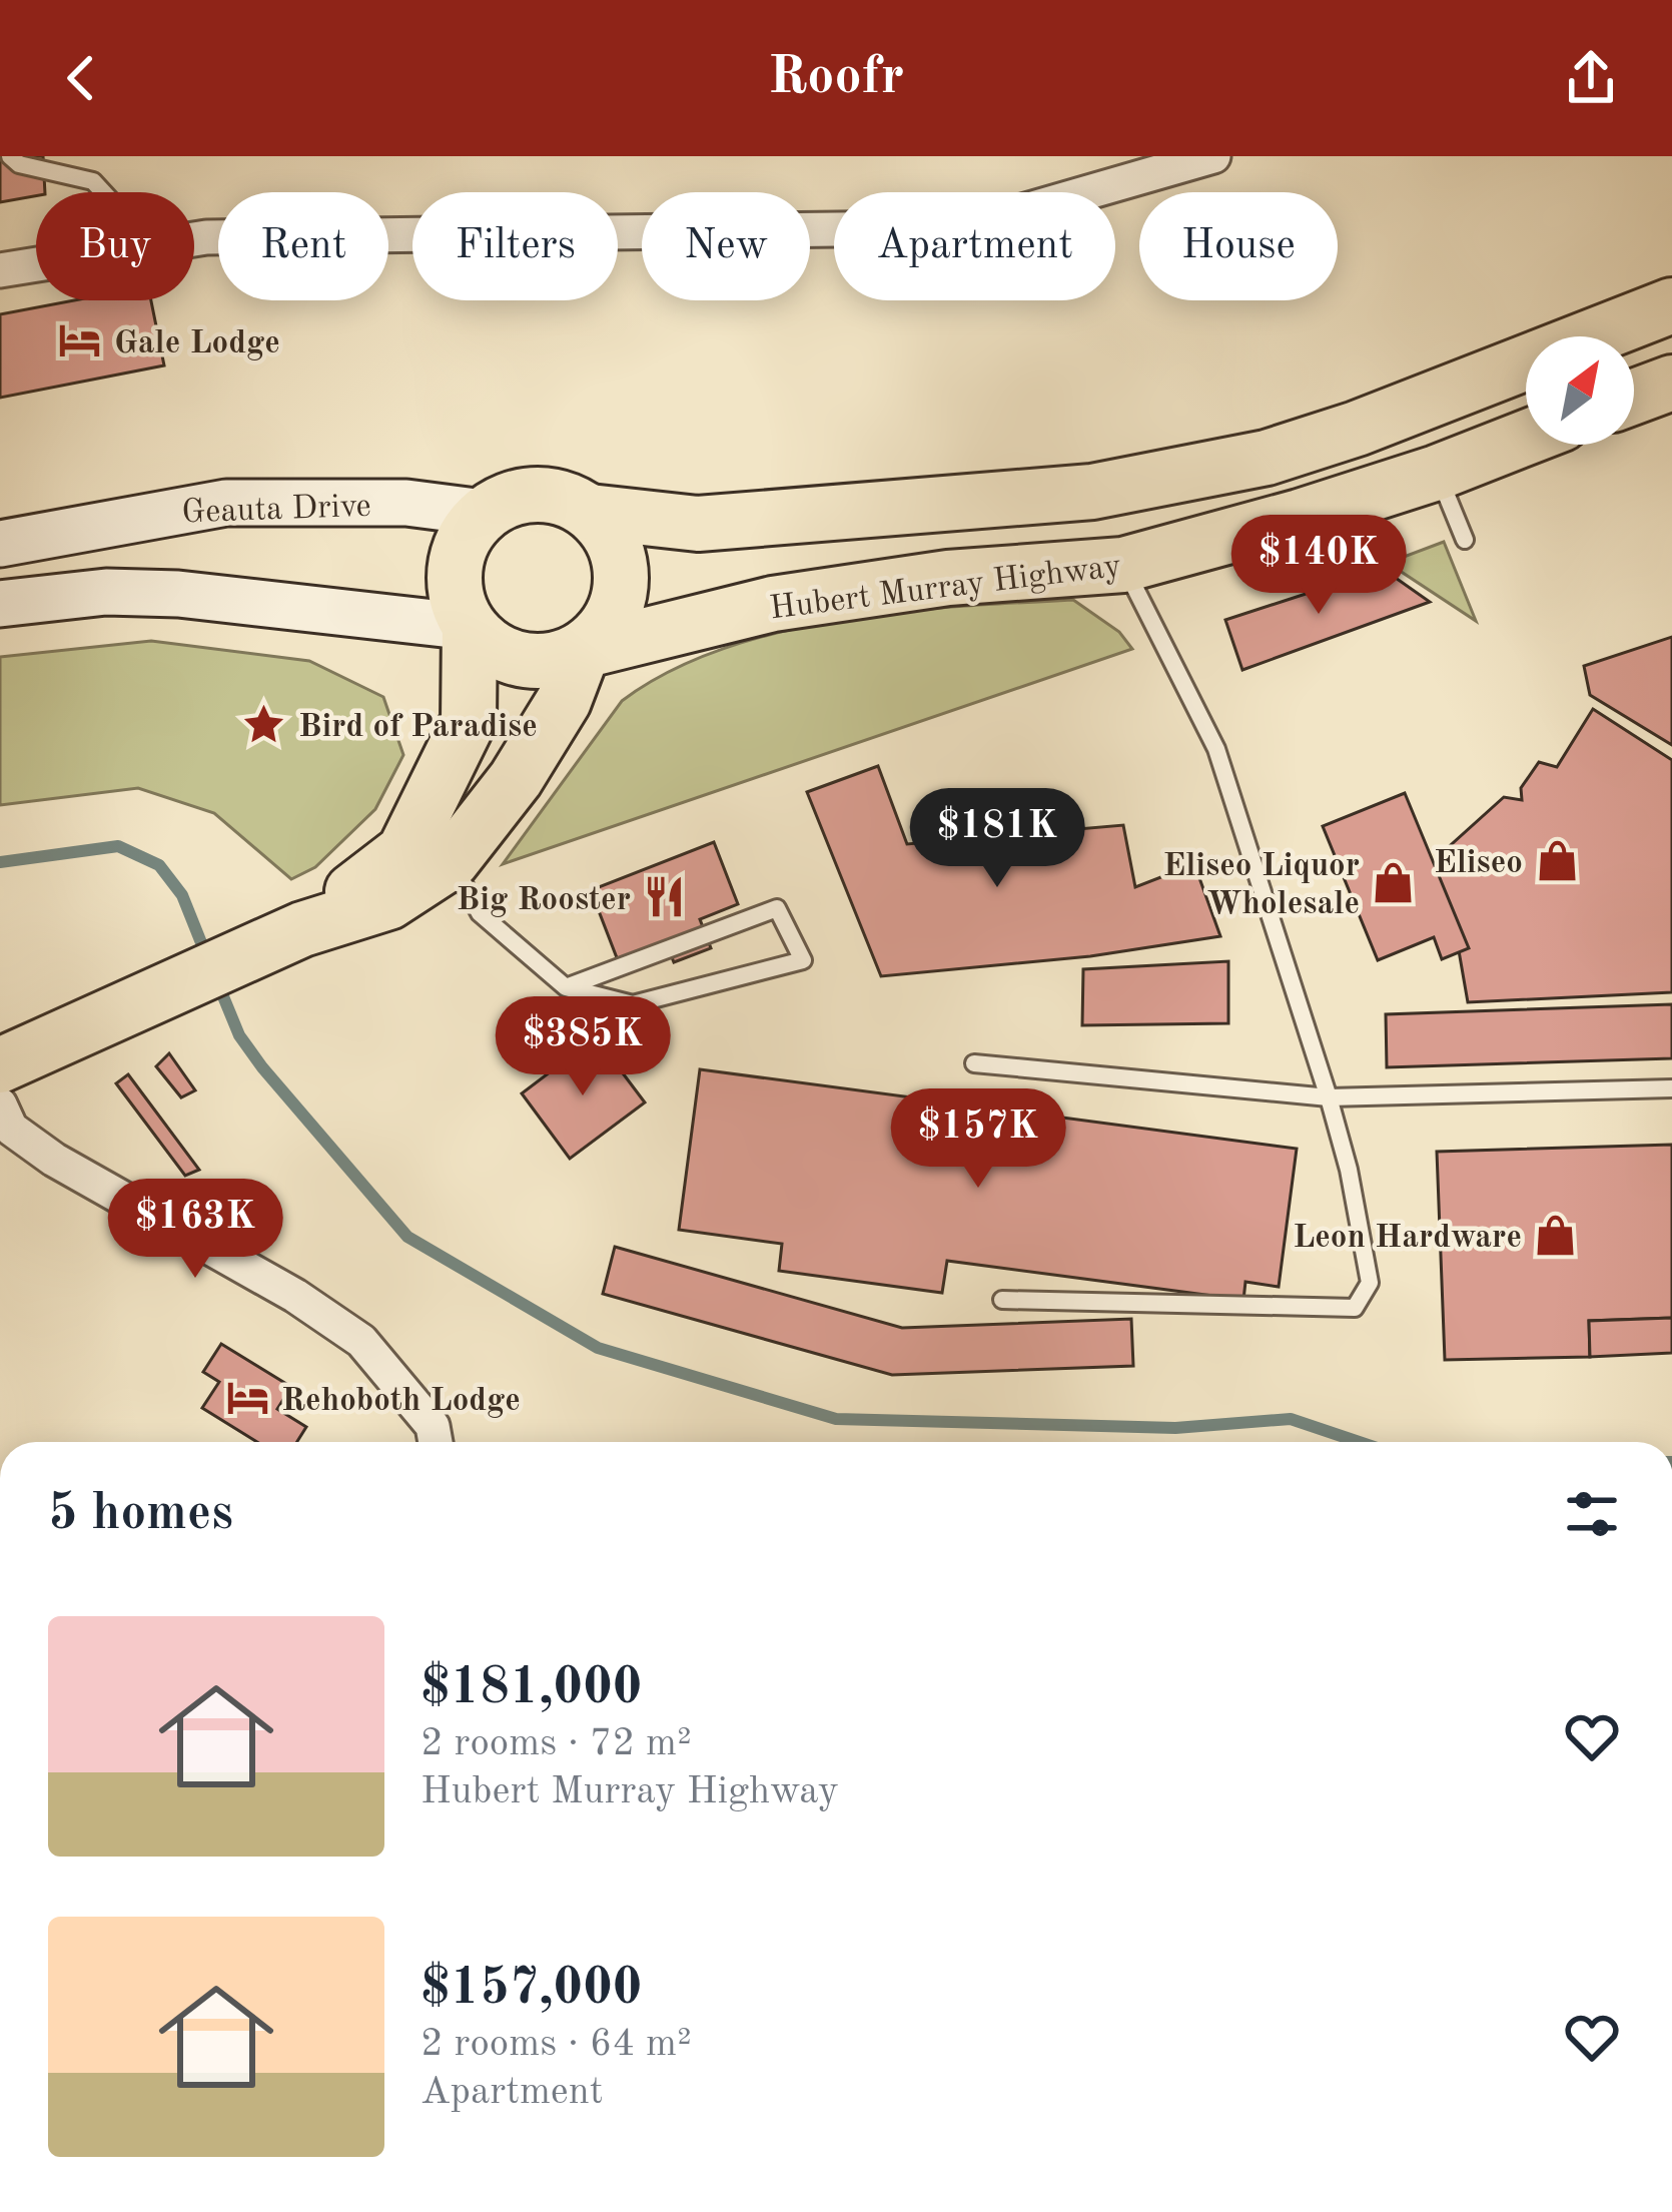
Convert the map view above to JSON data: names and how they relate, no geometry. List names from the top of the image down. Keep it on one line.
{"streets":{"highway":["Hubert Murray Highway"],"main road":["Geauta Drive"]},"crossings":[["Geauta Drive","Hubert Murray Highway"]],"places":{"hotel":["Gale Lodge","Rehoboth Lodge"],"place":["Bird of Paradise"],"shop":["Eliseo","Eliseo Liquor Wholesale","Leon Hardware"],"restaurant":["Big Rooster"]},"north":"top right","page":{"header":"Roofr","chip":["Buy","Rent","Filters","New","Apartment","House"],"price":["$140K","$181K","$385K","$157K","$163K"],"heading":"5 homes","list":[{"name":"$181,000","note":"2 rooms · 72 m² · Hubert Murray Highway"},{"name":"$157,000","note":"2 rooms · 64 m² · Apartment"}]}}
